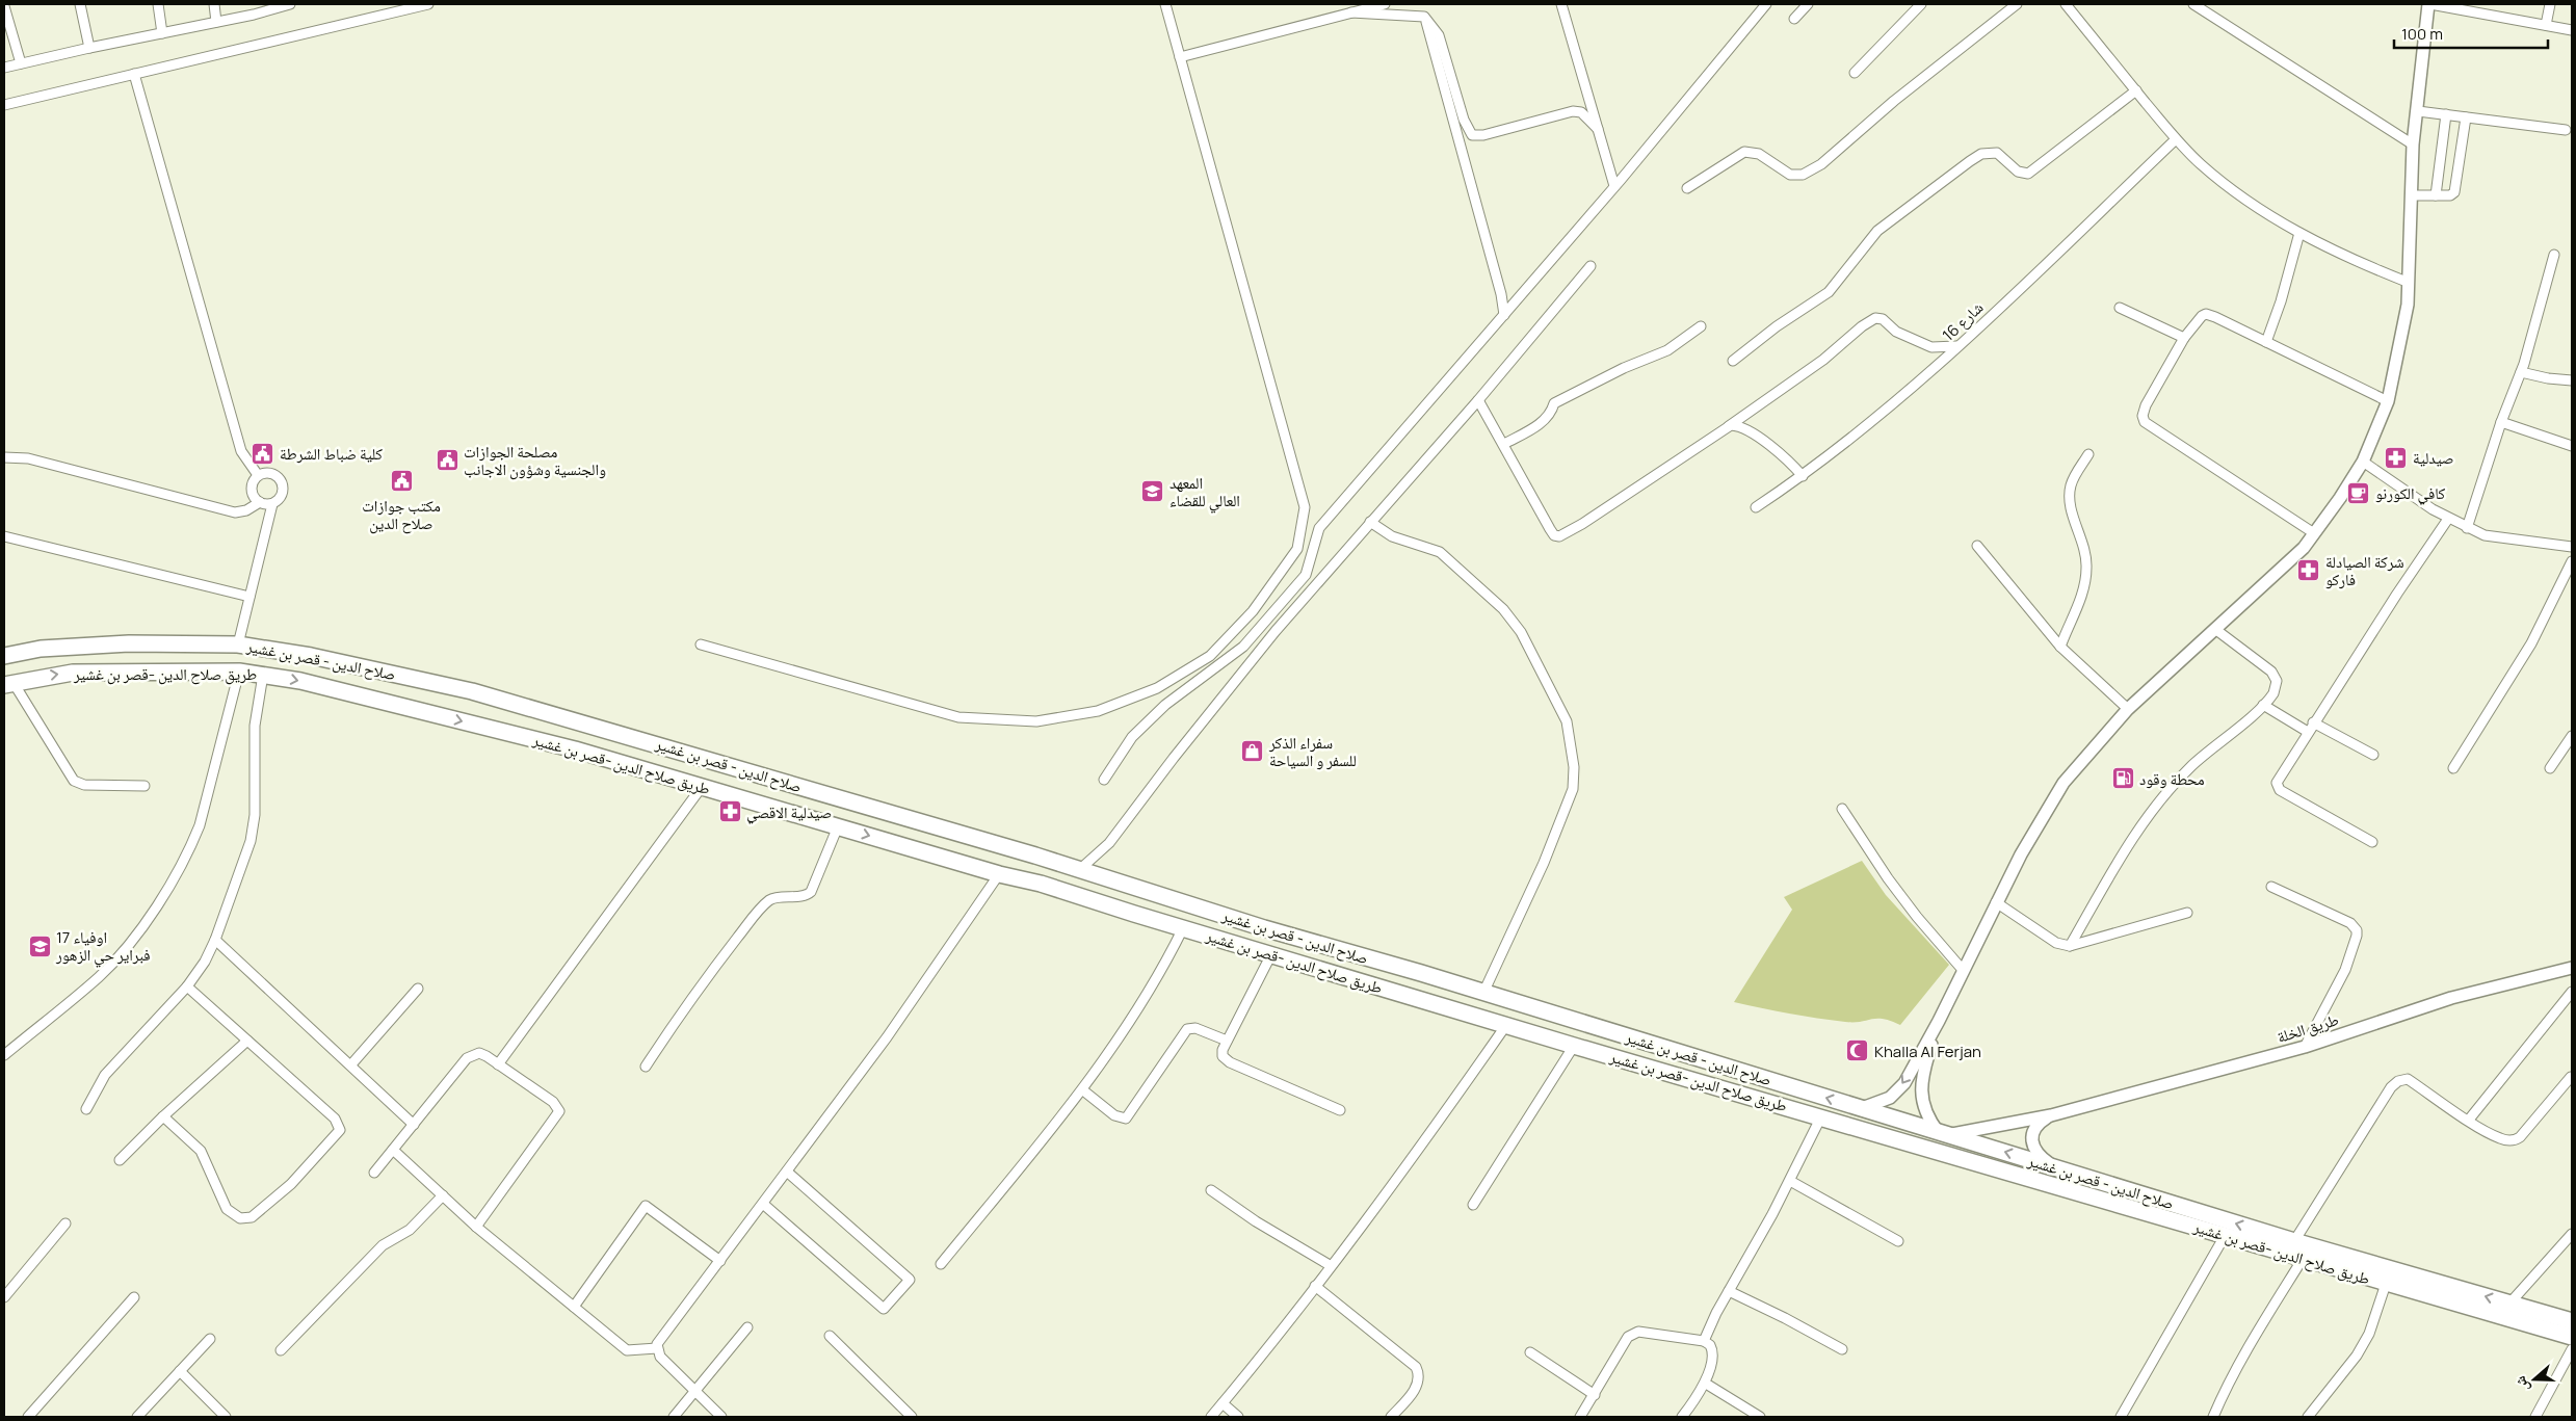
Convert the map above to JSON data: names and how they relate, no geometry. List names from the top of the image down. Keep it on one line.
{"streets":{"highway":["صلاح الدين - قصر بن غشير","طريق صلاح الدين -قصر بن غشير"],"street":["شارع 16","طريق الخلة"]},"crossings":[["صلاح الدين - قصر بن غشير","طريق الخلة"]],"one_way":["صلاح الدين - قصر بن غشير"],"places":{"public building":["كلية ضباط الشرطة","مصلحة الجوازات والجنسية وشؤون الاجانب","مكتب جوازات صلاح الدين"],"pharmacy":["صيدلية","شركة الصيادلة فاركو","صيدلية الاقصي"],"school or university":["المعهد العالي للقضاء","اوفياء 17 فبراير حي الزهور"],"cafe":["كافي الكورنو"],"shop":["سفراء الذكر للسفر و السياحة"],"fuel station":["محطة وقود"],"mosque":["Khalla Al Ferjan"]},"scale_bar":"100 m","north":"left"}
